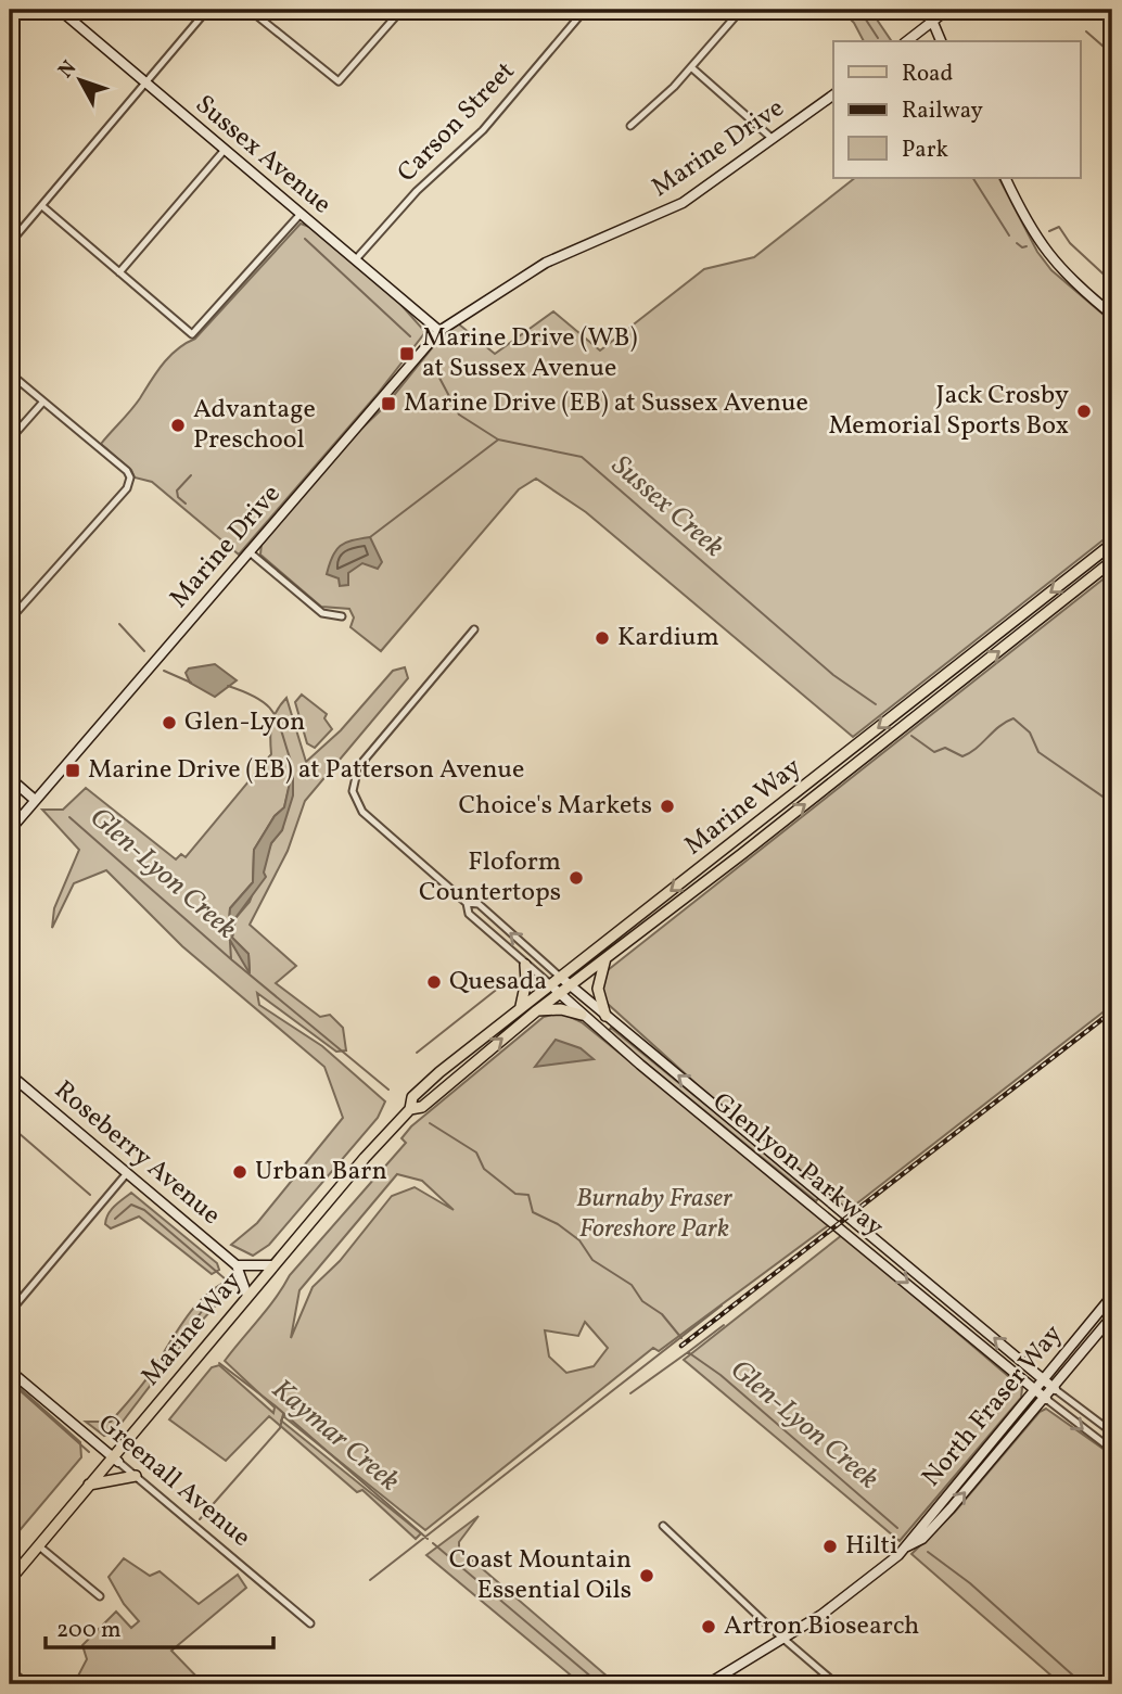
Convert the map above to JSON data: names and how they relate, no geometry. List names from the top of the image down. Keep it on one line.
{"streets":{"main road":["Marine Way"],"street":["Carson Street","Marine Drive","Sussex Avenue","Roseberry Avenue","Glenlyon Parkway","North Fraser Way","Greenall Avenue"]},"crossings":[["Carson Street","Sussex Avenue"],["Marine Drive","Sussex Avenue"],["Marine Way","Glenlyon Parkway"],["Marine Way","Greenall Avenue"],["Glenlyon Parkway","North Fraser Way"]],"water":["Sussex Creek","Glen-Lyon Creek","Kaymar Creek"],"parks":["Burnaby Fraser Foreshore Park"],"places":{"transit":["Marine Drive (WB) at Sussex Avenue","Marine Drive (EB) at Sussex Avenue","Marine Drive (EB) at Patterson Avenue"],"other":["Jack Crosby Memorial Sports Box","Advantage Preschool","Kardium","Glen-Lyon","Choice's Markets","Floform Countertops","Quesada","Urban Barn","Hilti","Coast Mountain Essential Oils","Artron Biosearch"]},"legend":["Road","Railway","Park"],"scale_bar":"200 m","north":"top left"}
